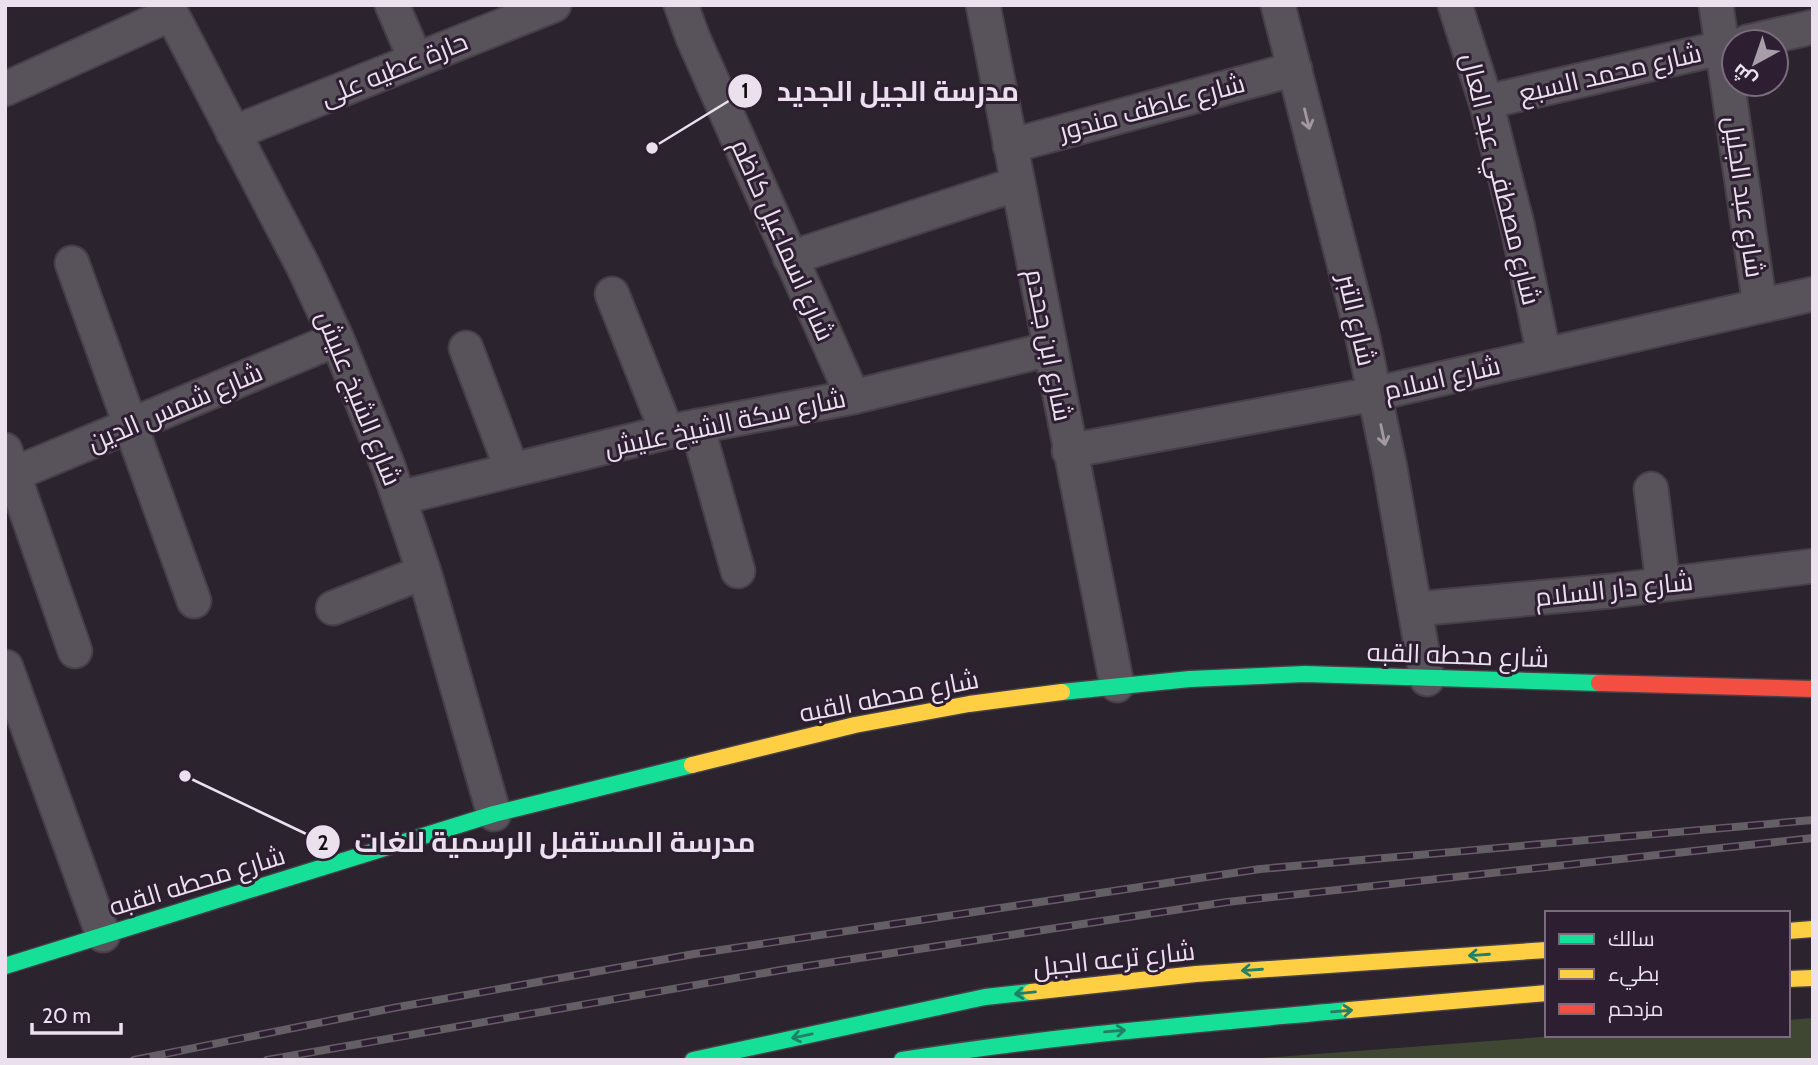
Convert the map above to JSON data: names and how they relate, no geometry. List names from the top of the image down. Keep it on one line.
{"streets":{"main road":["شارع محطه القبه","شارع ترعه الجبل"],"street":["حارة عطيه على","شارع محمد السبع","شارع عاطف مندور","شارع مصطفي عبد العال","شارع عبد الجليل","شارع اسماعيل كاظم","شارع التبر","شارع ابن جحدم","شارع اسلام","شارع الشيخ عليش","شارع شمس الدين","شارع سكة الشيخ عليش","شارع دار السلام"]},"crossings":[["حارة عطيه على","شارع الشيخ عليش"],["شارع محمد السبع","شارع مصطفي عبد العال"],["شارع عاطف مندور","شارع التبر"],["شارع عاطف مندور","شارع ابن جحدم"],["شارع مصطفي عبد العال","شارع اسلام"],["شارع عبد الجليل","شارع اسلام"],["شارع اسماعيل كاظم","شارع سكة الشيخ عليش"],["شارع التبر","شارع اسلام"],["شارع التبر","شارع دار السلام"],["شارع التبر","شارع محطه القبه"],["شارع ابن جحدم","شارع اسلام"],["شارع ابن جحدم","شارع سكة الشيخ عليش"],["شارع ابن جحدم","شارع محطه القبه"],["شارع الشيخ عليش","شارع شمس الدين"],["شارع الشيخ عليش","شارع سكة الشيخ عليش"],["شارع الشيخ عليش","شارع محطه القبه"]],"one_way":["شارع التبر"],"places":["مدرسة الجيل الجديد","مدرسة المستقبل الرسمية للغات"],"legend":["سالك","بطيء","مزدحم"],"scale_bar":"20 m","north":"bottom left"}
